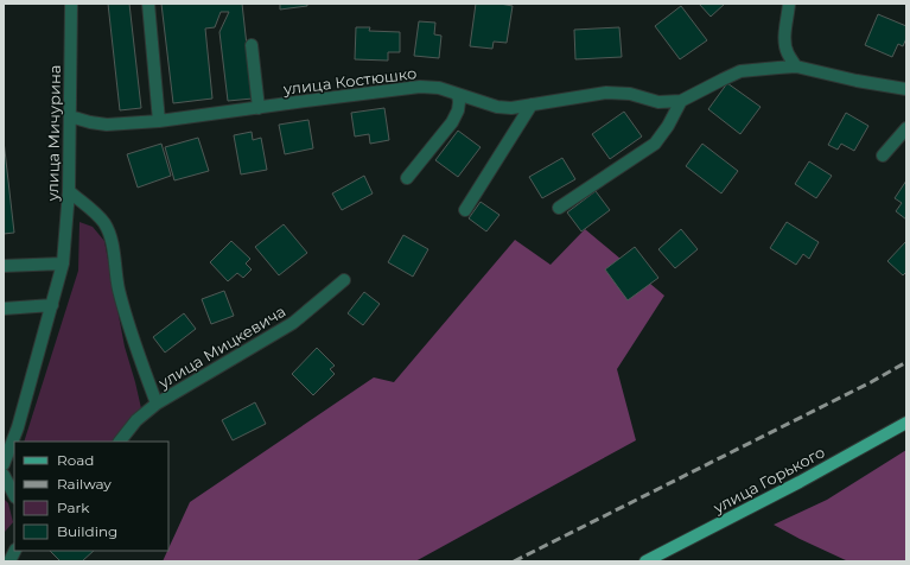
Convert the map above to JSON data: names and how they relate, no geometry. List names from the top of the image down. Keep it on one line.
{"streets":{"main road":["улица Горького"],"street":["улица Костюшко","улица Мичурина","улица Мицкевича"]},"crossings":[["улица Костюшко","улица Мичурина"]],"legend":["Road","Railway","Park","Building"]}
